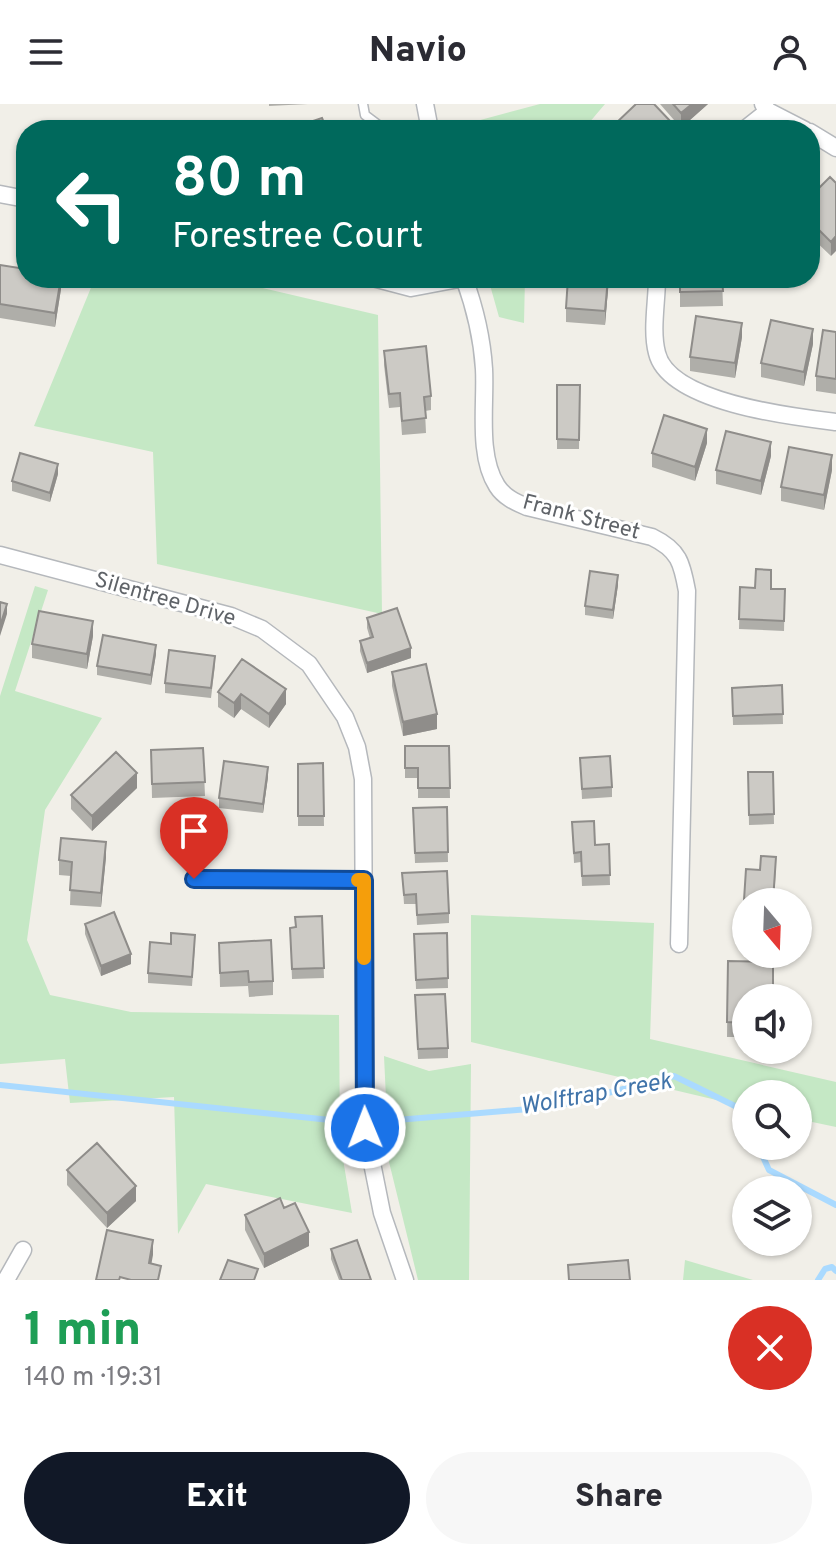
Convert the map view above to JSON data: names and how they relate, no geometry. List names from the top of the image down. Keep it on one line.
{"streets":{"street":["Frank Street","Silentree Drive"]},"water":["Wolftrap Creek"],"north":"bottom","page":{"header":"Navio","turn":["80 m","Forestree Court"],"heading":["1 min","140 m · 19:31"],"buttons":["Exit","Share"]}}
